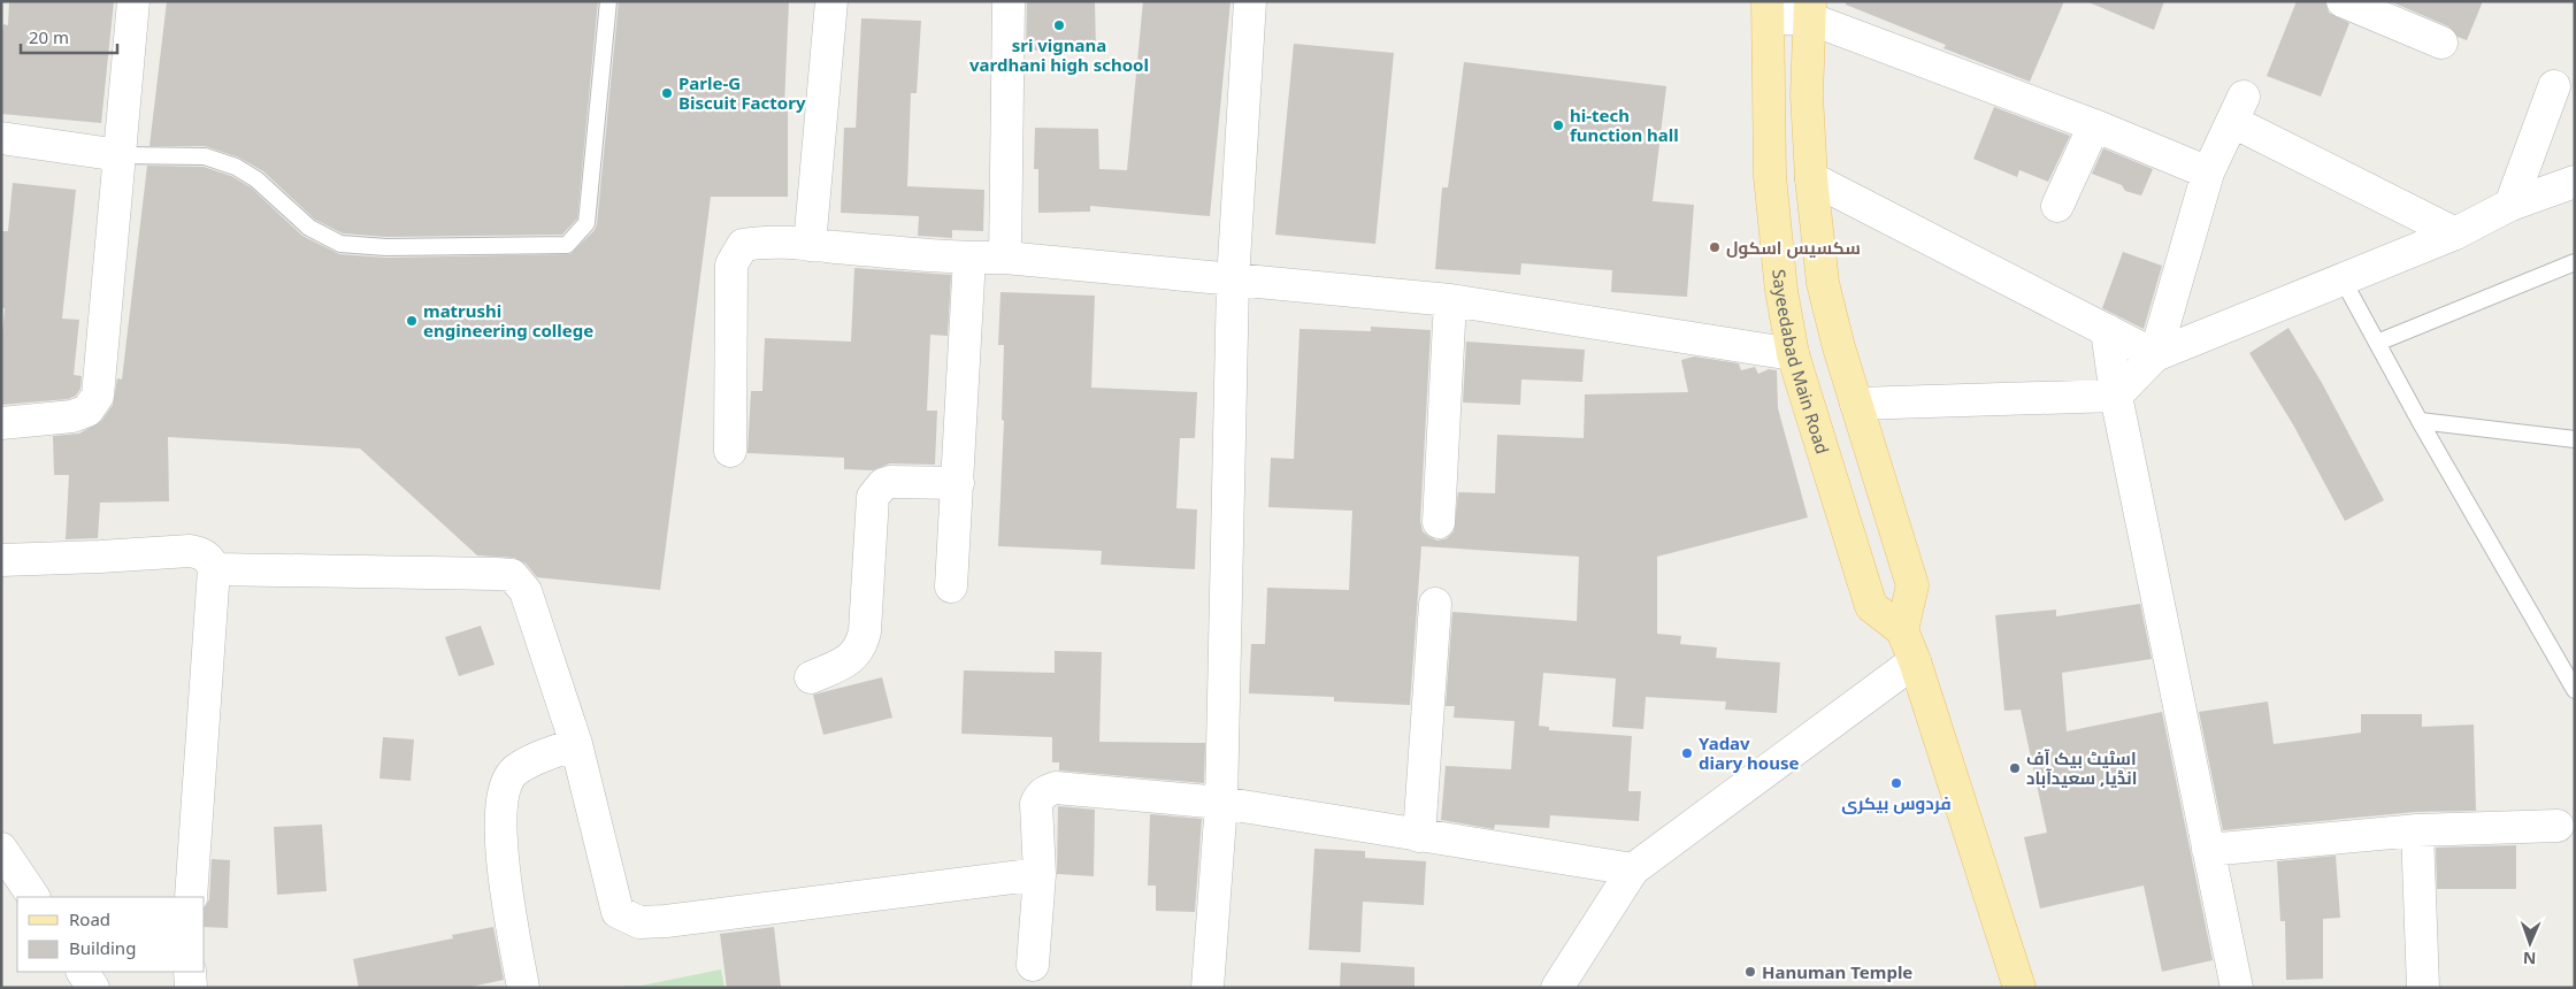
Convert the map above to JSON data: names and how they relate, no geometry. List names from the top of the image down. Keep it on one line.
{"streets":{"main road":["Sayeedabad Main Road"]},"places":["sri vignana vardhani high school","Parle-G Biscuit Factory","hi-tech function hall","سکسیس اسکول","matrushi engineering college","Yadav diary house","اسٹیٹ بیک آف انڈیا, سعیدآباد","فردوس بیکری","Hanuman Temple"],"legend":["Road","Building"],"scale_bar":"20 m","north":"bottom"}
